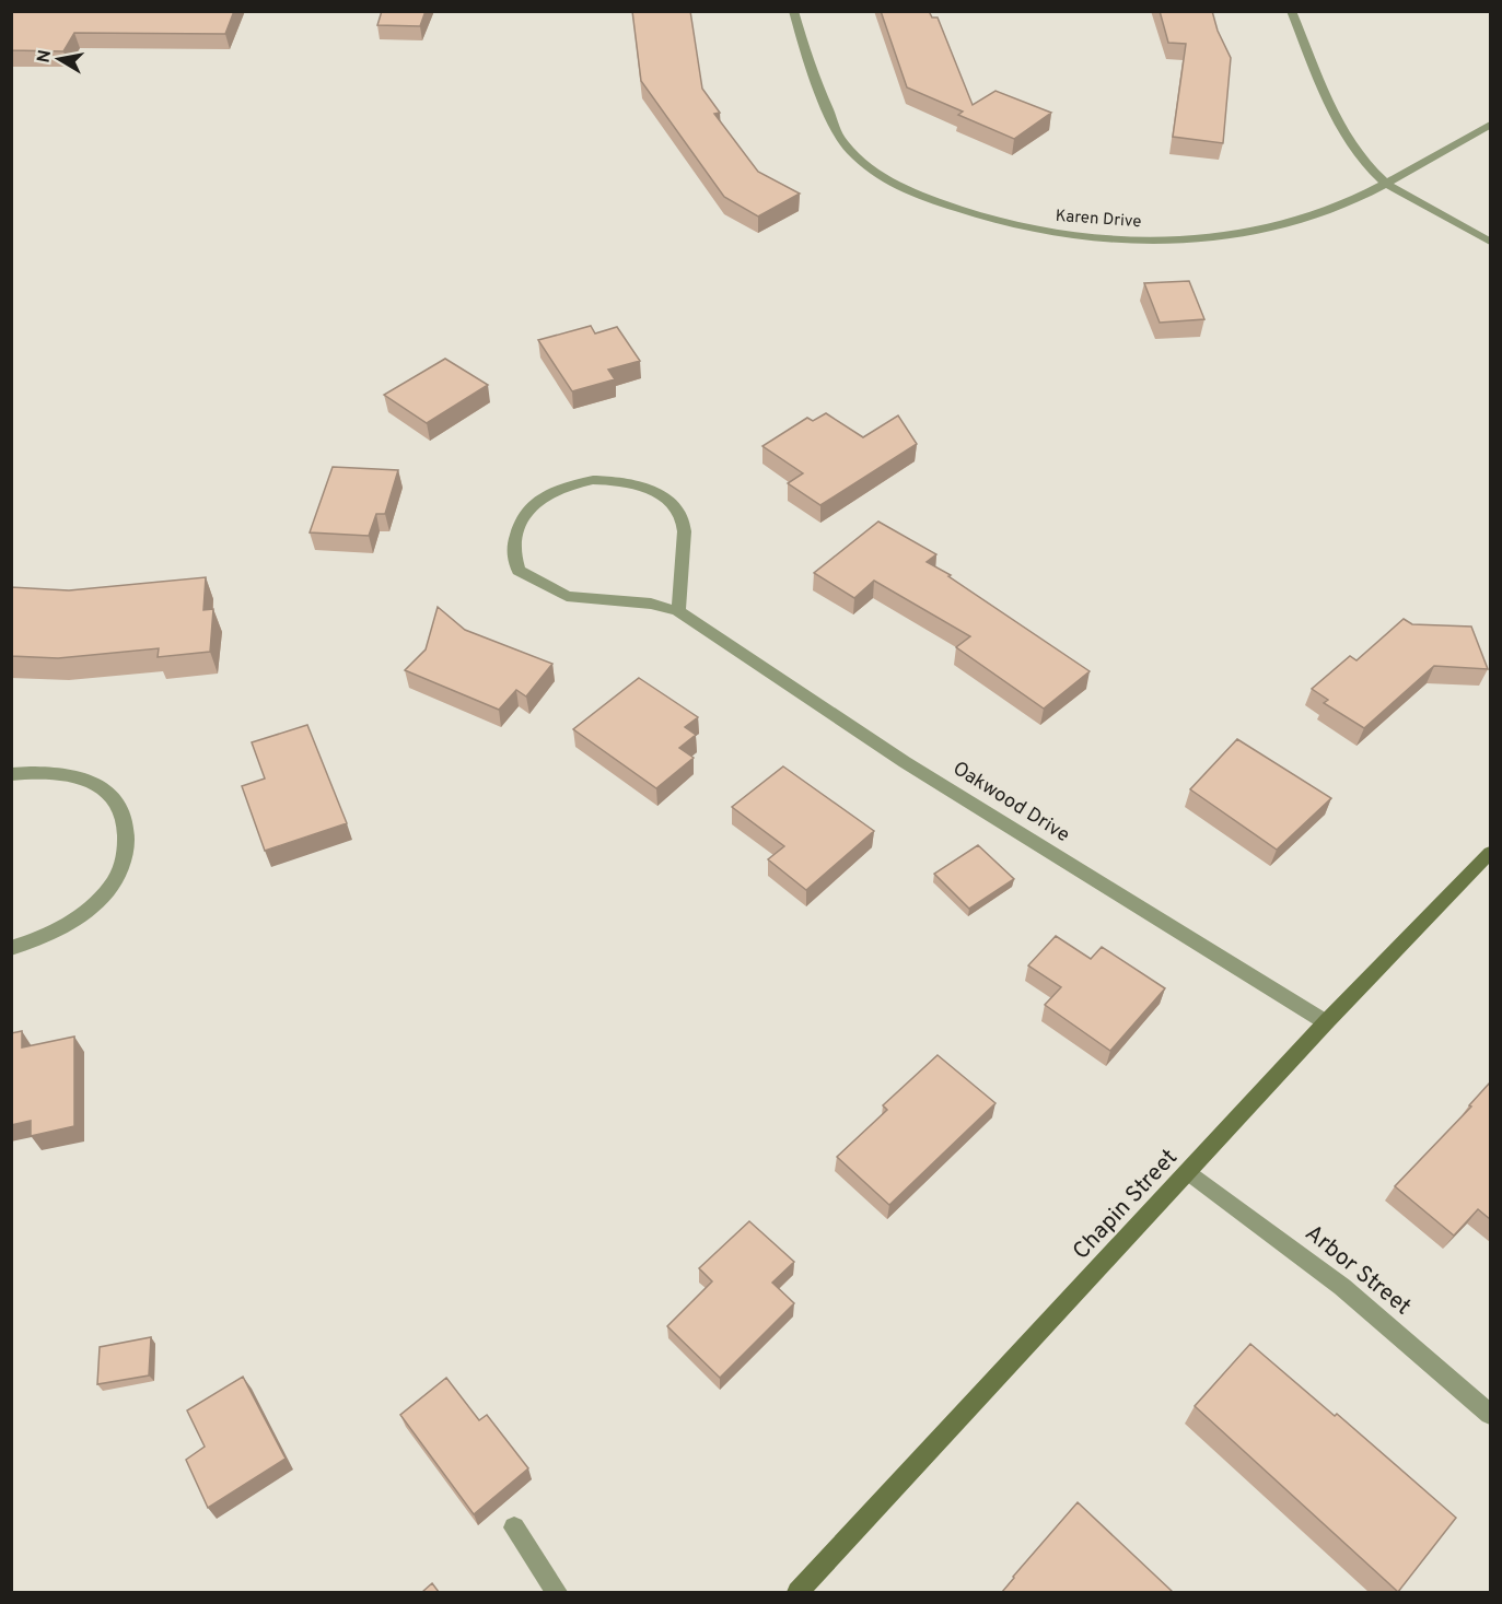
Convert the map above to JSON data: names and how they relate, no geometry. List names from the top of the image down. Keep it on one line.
{"streets":{"main road":["Chapin Street"],"street":["Karen Drive","Oakwood Drive","Arbor Street"]},"crossings":[["Oakwood Drive","Chapin Street"],["Chapin Street","Arbor Street"]],"north":"left"}
